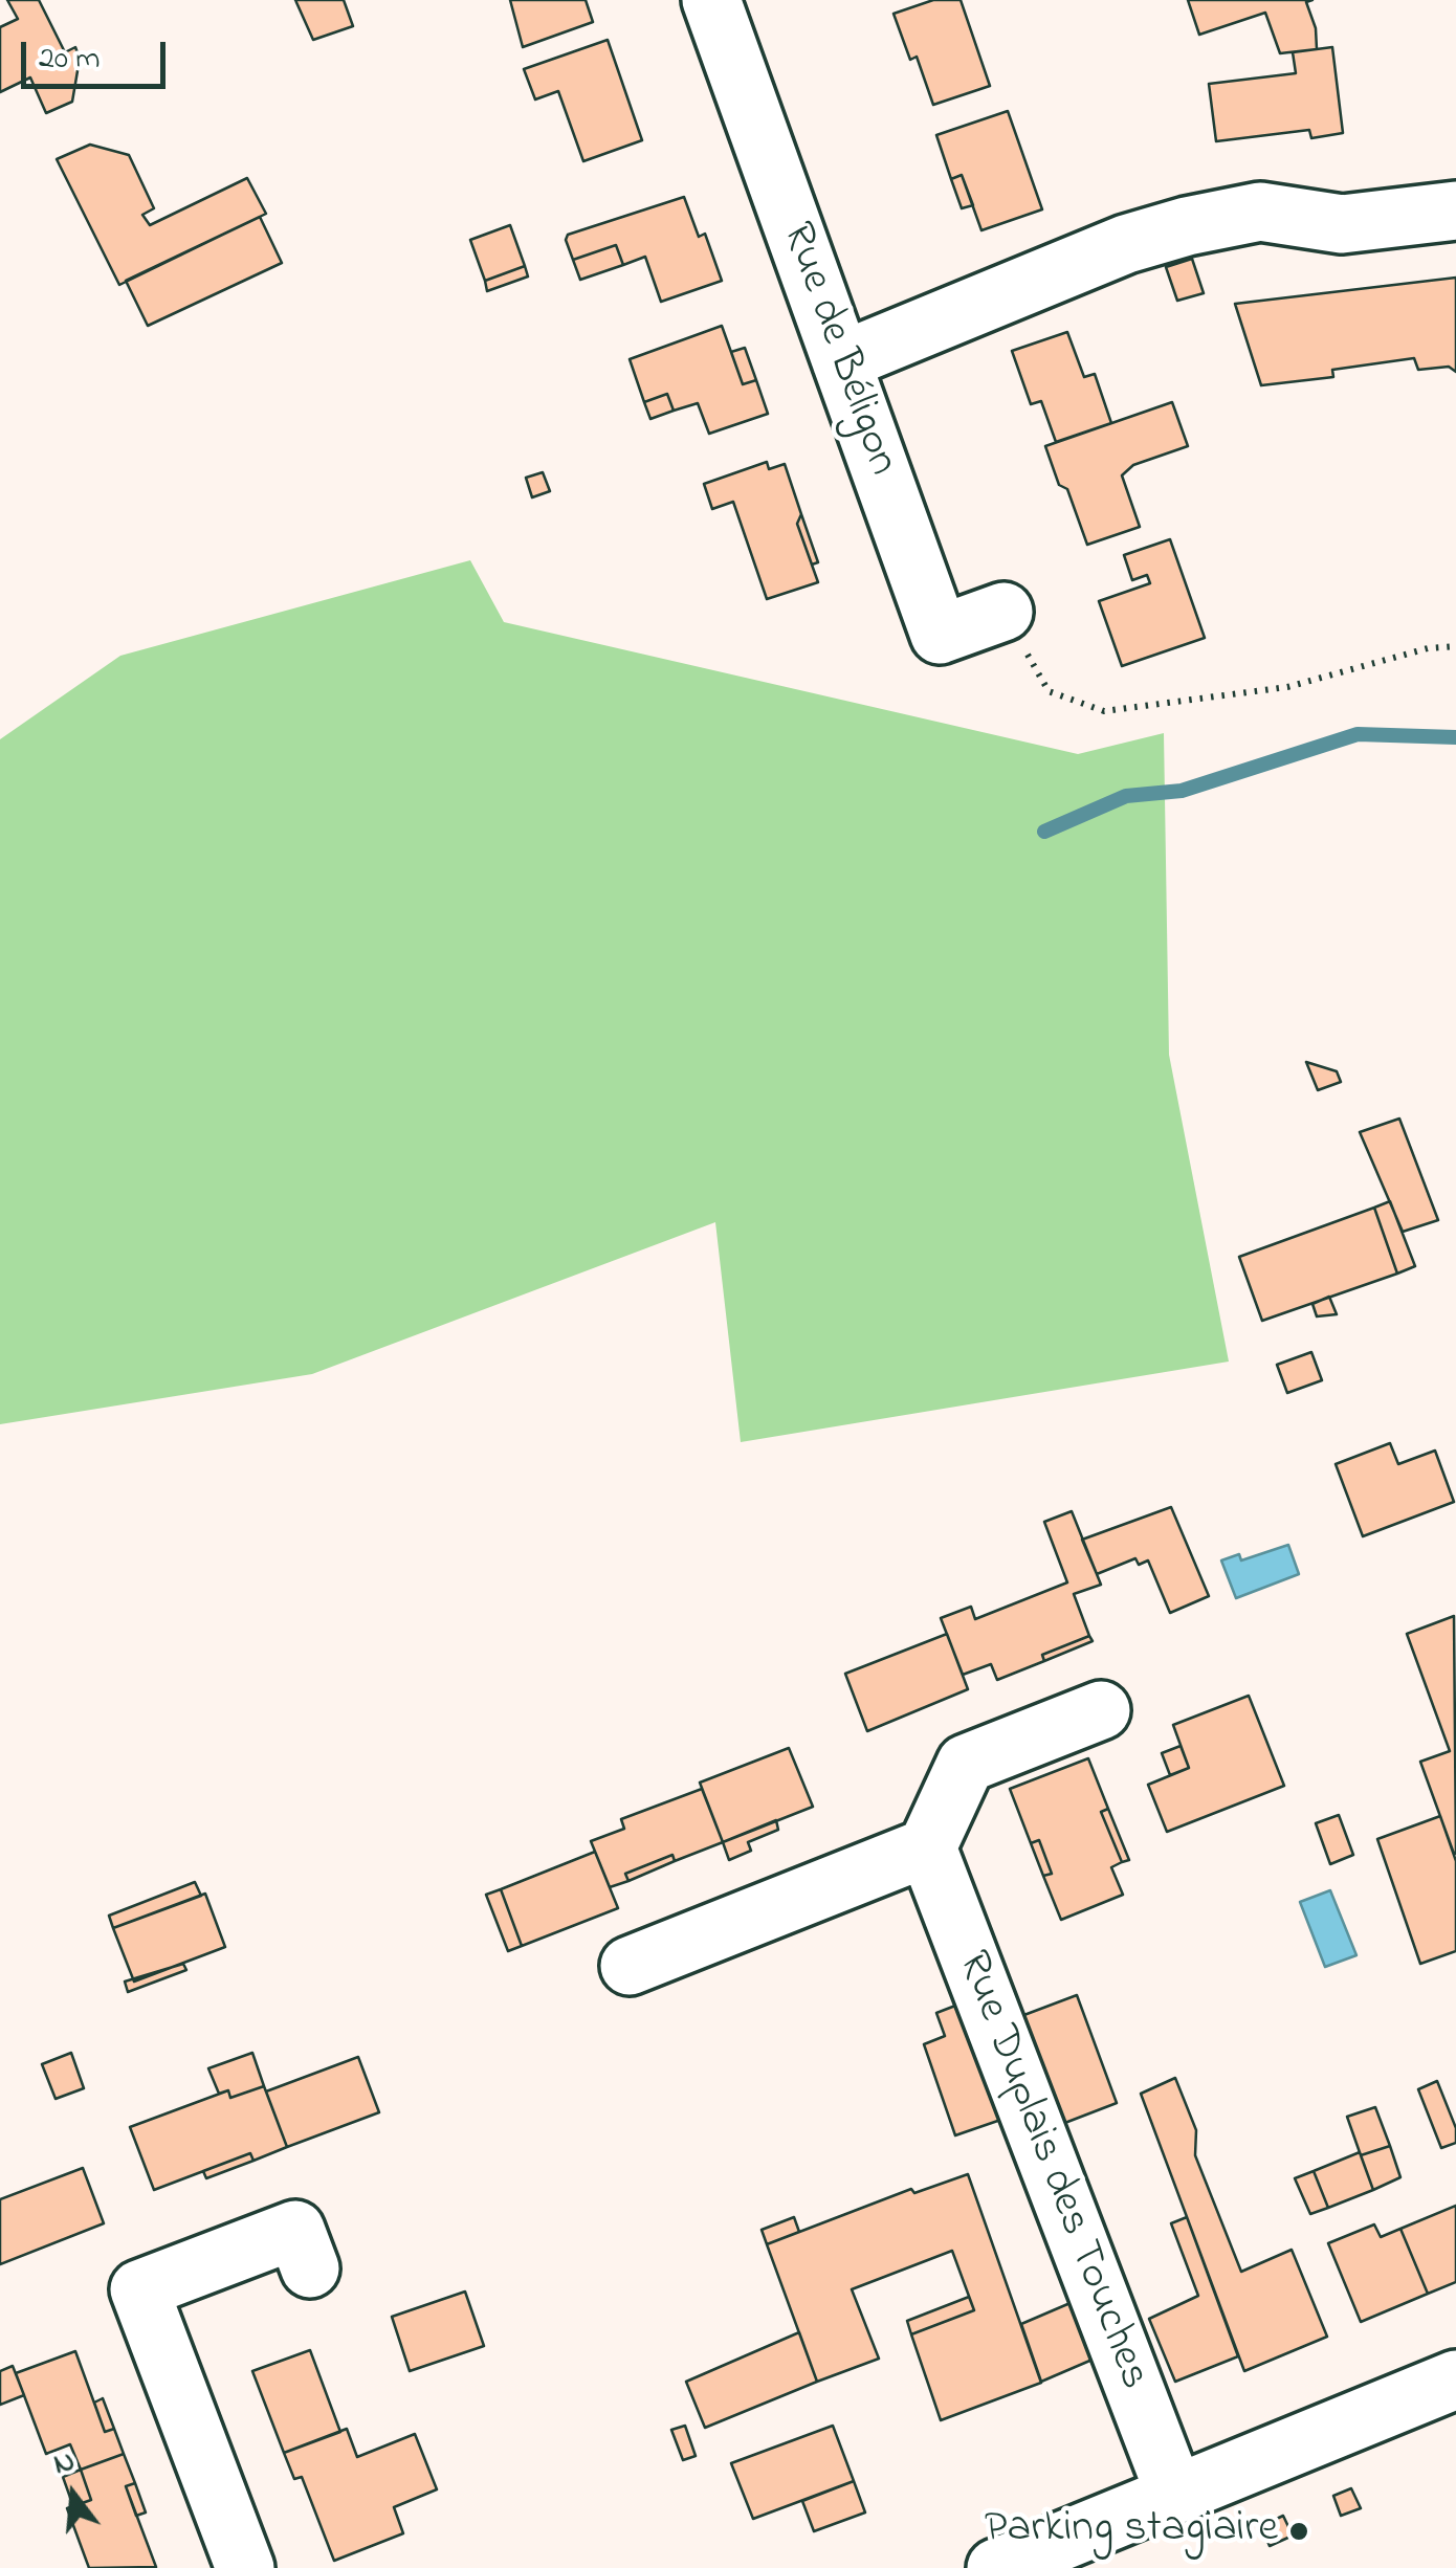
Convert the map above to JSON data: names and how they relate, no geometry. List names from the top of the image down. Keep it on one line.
{"streets":{"street":["Rue de Béligon","Rue Duplais des Touches"]},"places":["Parking stagiaire"],"scale_bar":"20 m","north":"top"}
